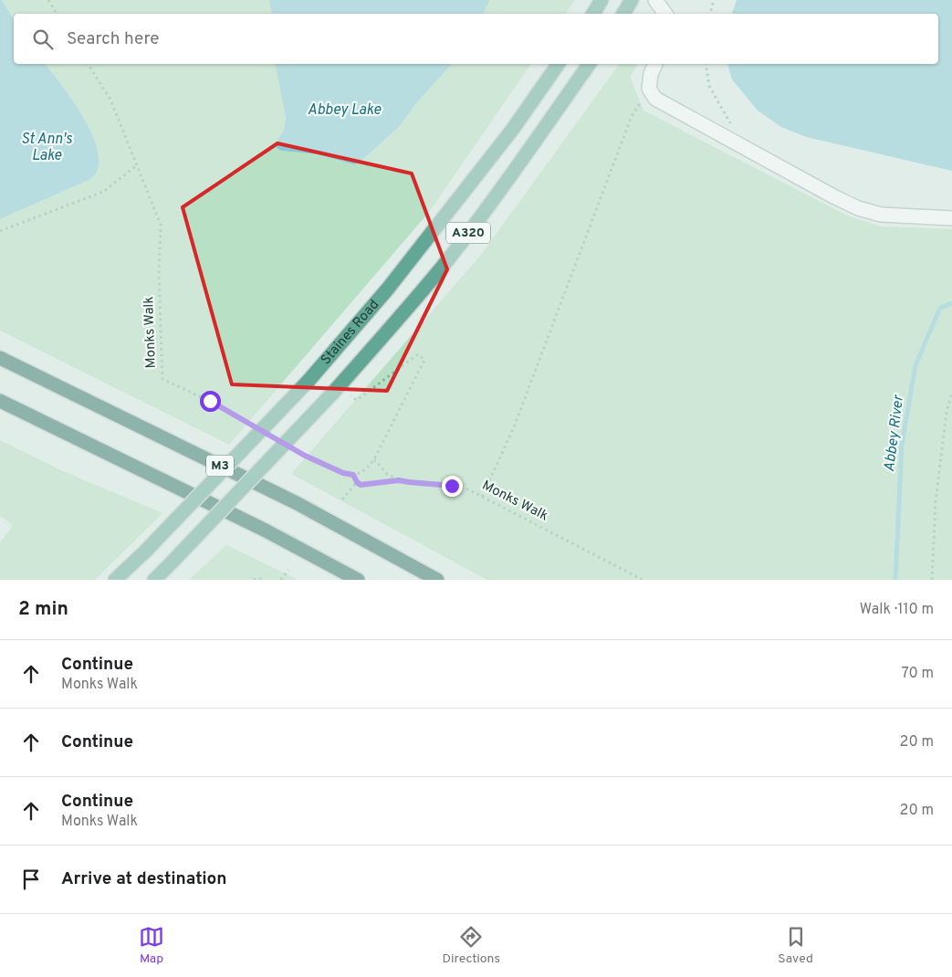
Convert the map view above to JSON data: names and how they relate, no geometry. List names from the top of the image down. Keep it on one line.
{"streets":{"highway":["M3"],"main road":["A320","Staines Road"],"path":["Monks Walk"]},"water":["Abbey Lake","St Ann's Lake","Abbey River"],"page":{"search":"Search here","heading":["2 min","Walk · 110 m"],"list":[["Continue","Monks Walk","70 m"],["Continue","20 m"],["Continue","Monks Walk","20 m"],"Arrive at destination"],"nav":["Map","Directions","Saved"]}}
